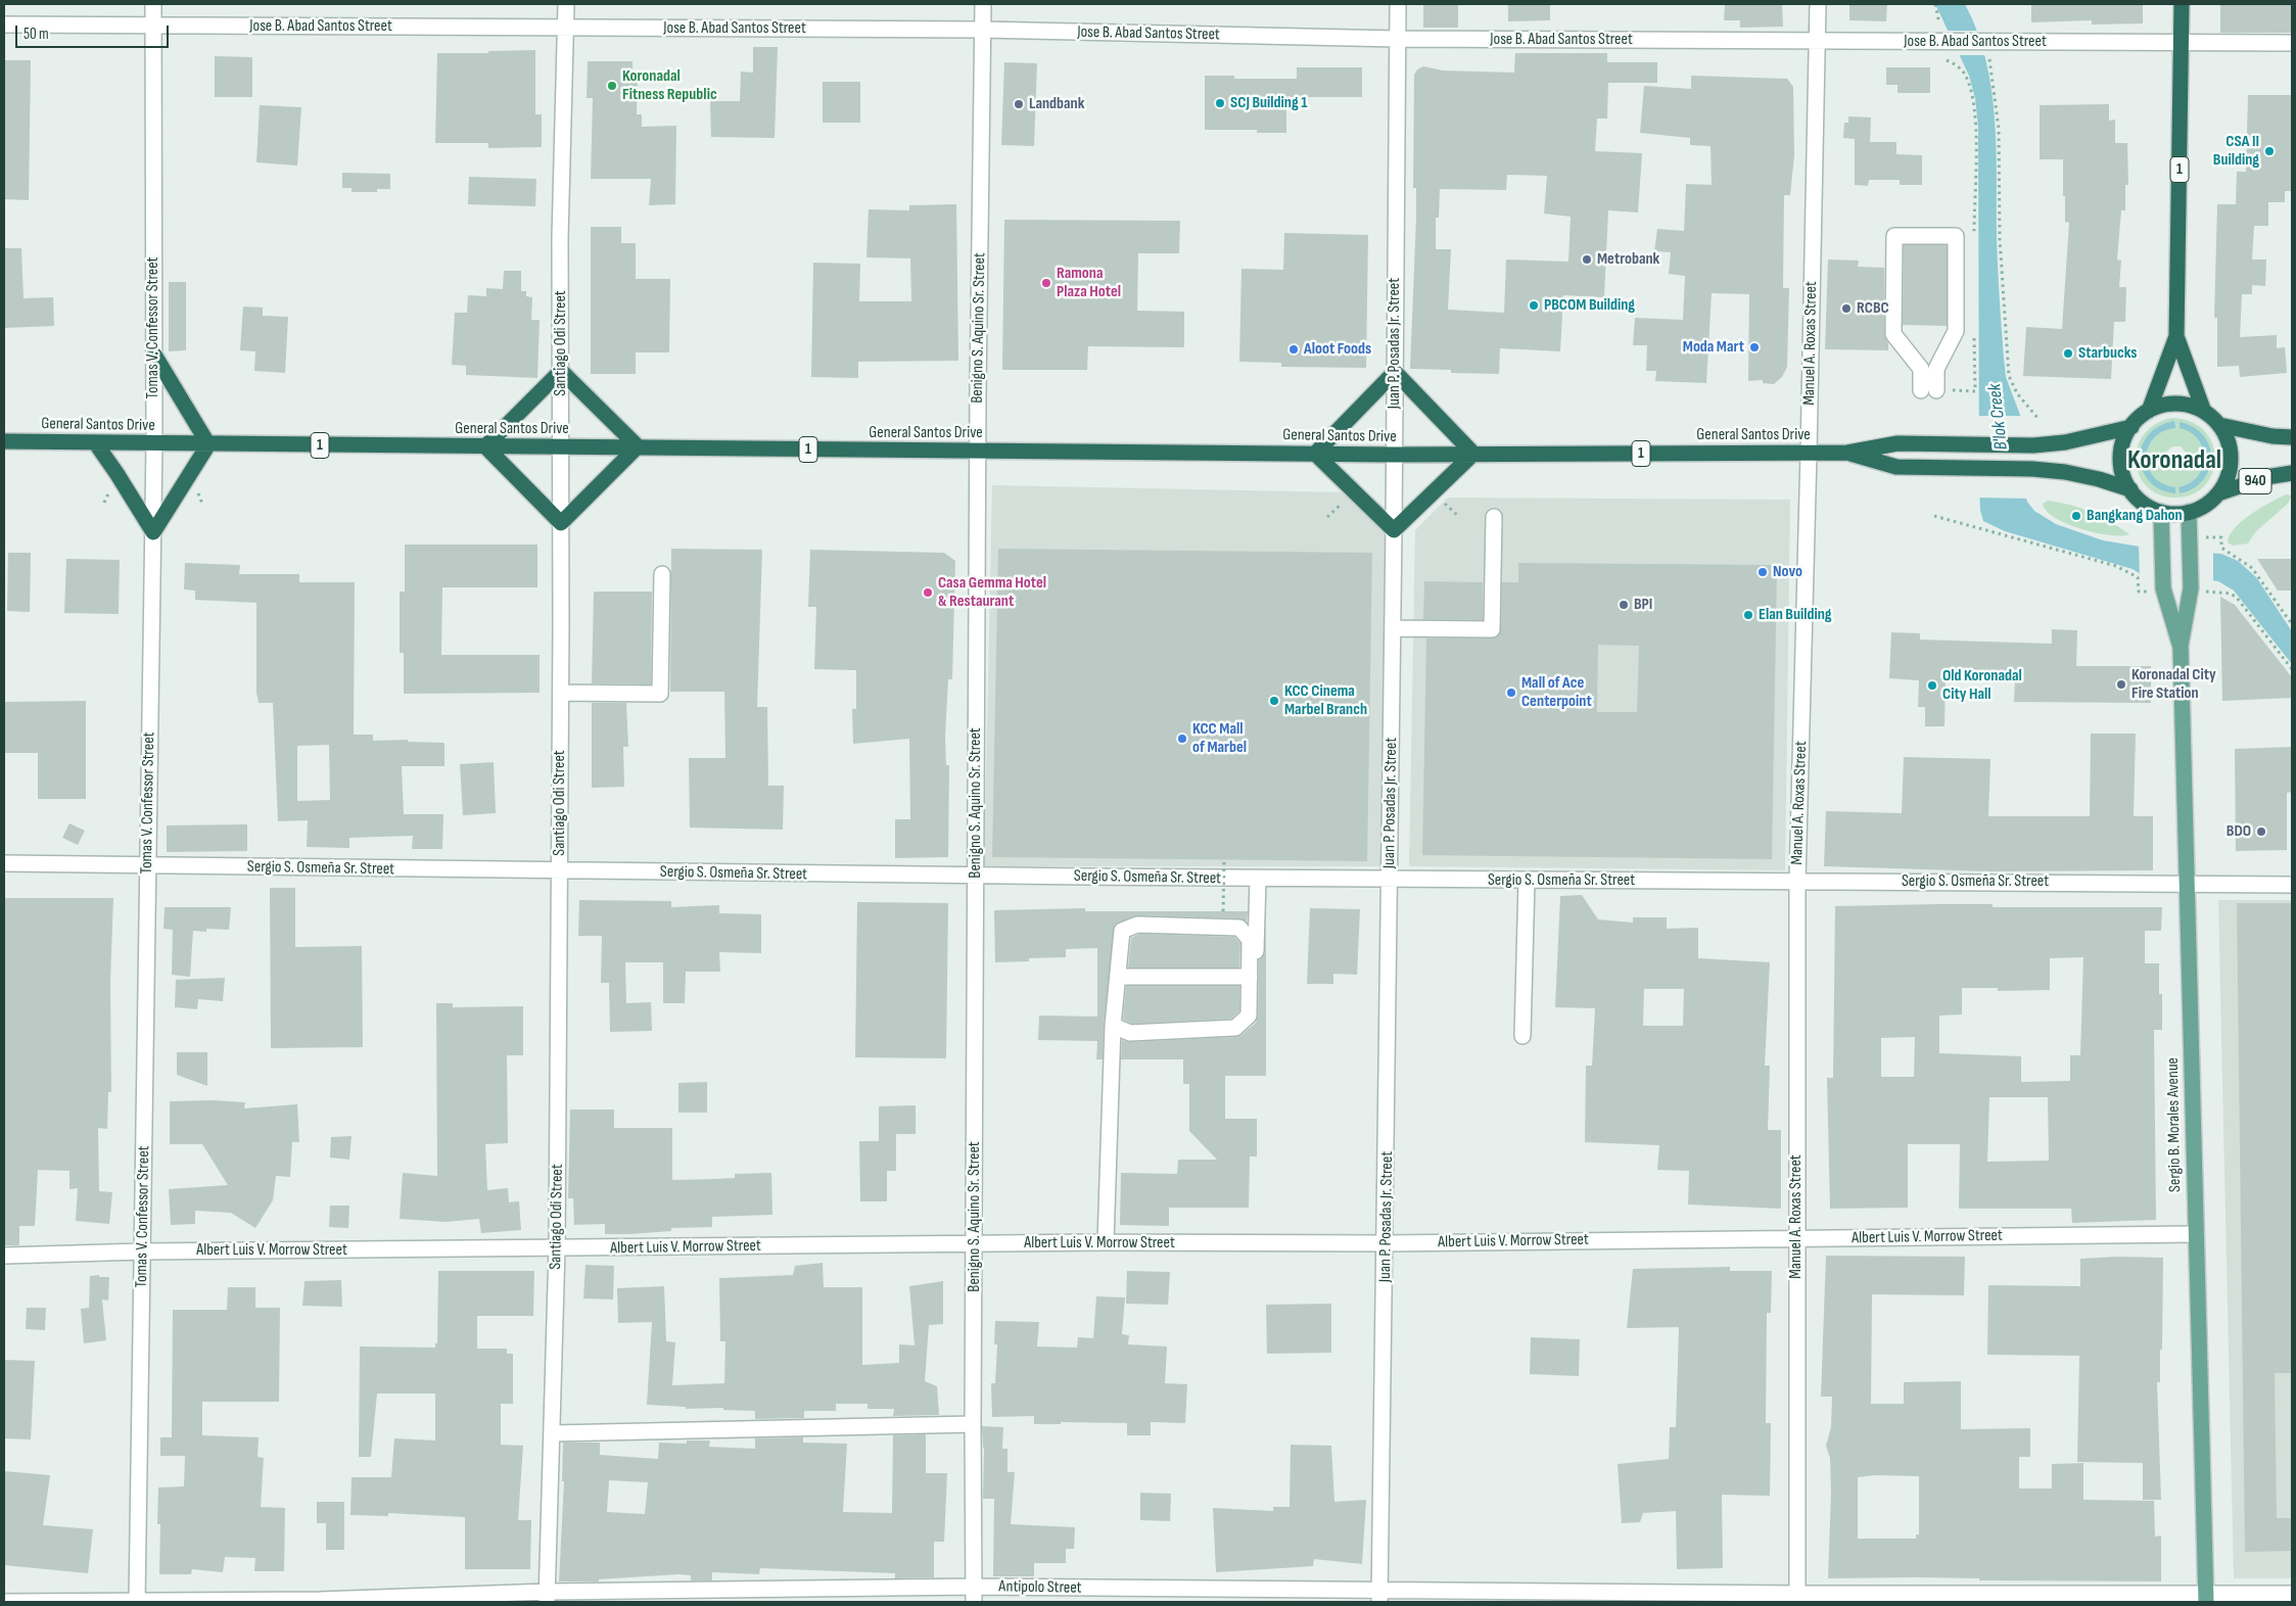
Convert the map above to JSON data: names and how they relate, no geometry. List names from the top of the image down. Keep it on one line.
{"streets":{"highway":["1","General Santos Drive","940"],"main road":["Sergio B. Morales Avenue"],"street":["Jose B. Abad Santos Street","Tomas V. Confessor Street","Benigno S. Aquino Sr. Street","Santiago Odi Street","Juan P. Posadas Jr. Street","Manuel A. Roxas Street","Sergio S. Osmeña Sr. Street","Albert Luis V. Morrow Street","Antipolo Street"]},"crossings":[["Jose B. Abad Santos Street","1"],["Jose B. Abad Santos Street","Tomas V. Confessor Street"],["Jose B. Abad Santos Street","Benigno S. Aquino Sr. Street"],["Jose B. Abad Santos Street","Santiago Odi Street"],["Jose B. Abad Santos Street","Juan P. Posadas Jr. Street"],["Jose B. Abad Santos Street","Manuel A. Roxas Street"],["1","General Santos Drive"],["1","940"],["1","Sergio B. Morales Avenue"],["Tomas V. Confessor Street","General Santos Drive"],["Tomas V. Confessor Street","Sergio S. Osmeña Sr. Street"],["Tomas V. Confessor Street","Albert Luis V. Morrow Street"],["Tomas V. Confessor Street","Antipolo Street"],["Benigno S. Aquino Sr. Street","General Santos Drive"],["Benigno S. Aquino Sr. Street","Sergio S. Osmeña Sr. Street"],["Benigno S. Aquino Sr. Street","Albert Luis V. Morrow Street"],["Benigno S. Aquino Sr. Street","Antipolo Street"],["Santiago Odi Street","General Santos Drive"],["Santiago Odi Street","Sergio S. Osmeña Sr. Street"],["Santiago Odi Street","Albert Luis V. Morrow Street"],["Santiago Odi Street","Antipolo Street"],["Juan P. Posadas Jr. Street","General Santos Drive"],["Juan P. Posadas Jr. Street","Sergio S. Osmeña Sr. Street"],["Juan P. Posadas Jr. Street","Albert Luis V. Morrow Street"],["Juan P. Posadas Jr. Street","Antipolo Street"],["Manuel A. Roxas Street","General Santos Drive"],["Manuel A. Roxas Street","Sergio S. Osmeña Sr. Street"],["Manuel A. Roxas Street","Albert Luis V. Morrow Street"],["Manuel A. Roxas Street","Antipolo Street"],["General Santos Drive","940"],["General Santos Drive","Sergio B. Morales Avenue"],["940","Sergio B. Morales Avenue"],["Sergio S. Osmeña Sr. Street","Sergio B. Morales Avenue"],["Sergio B. Morales Avenue","Albert Luis V. Morrow Street"],["Sergio B. Morales Avenue","Antipolo Street"]],"districts":["Koronadal"],"water":["B'lok Creek"],"places":["Koronadal Fitness Republic","SCJ Building 1","Landbank","CSA II Building","Metrobank","Ramona Plaza Hotel","PBCOM Building","RCBC","Moda Mart","Aloot Foods","Starbucks","Bangkang Dahon","Novo","Casa Gemma Hotel & Restaurant","BPI","Elan Building","Koronadal City Fire Station","Old Koronadal City Hall","Mall of Ace Centerpoint","KCC Cinema Marbel Branch","KCC Mall of Marbel","BDO"],"scale_bar":"50 m"}
